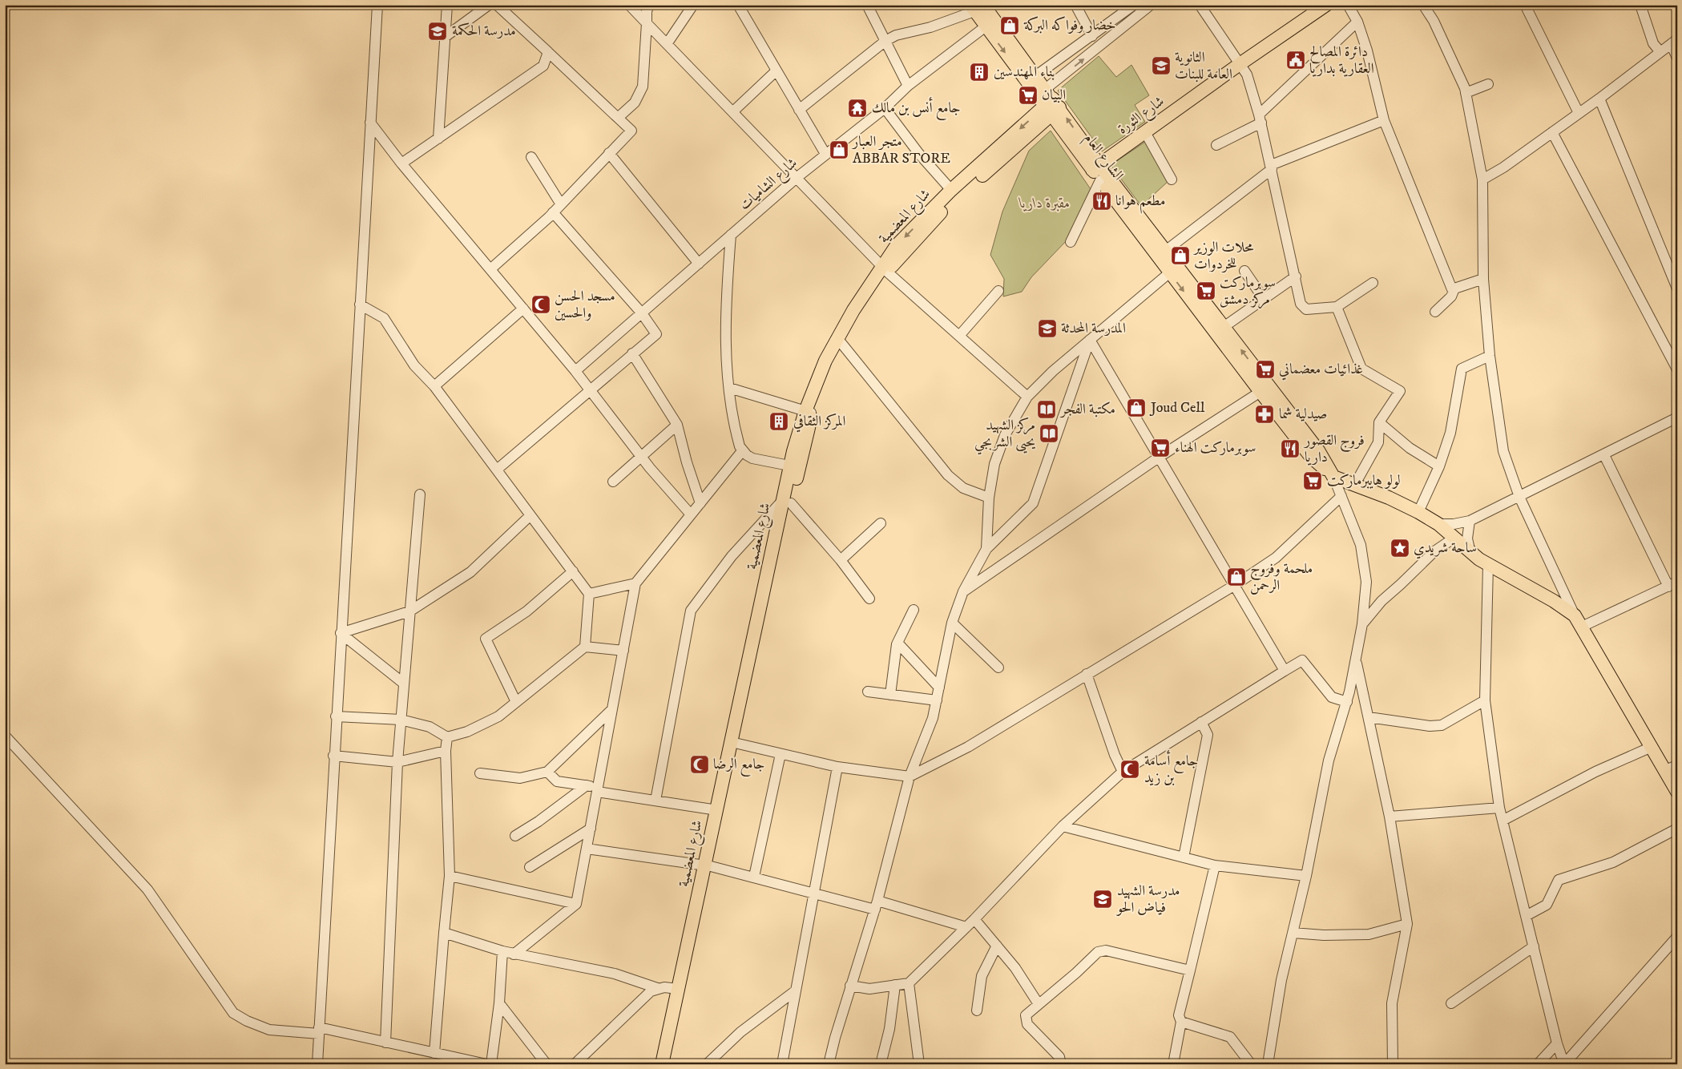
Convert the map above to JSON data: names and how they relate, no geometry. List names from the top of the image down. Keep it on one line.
{"streets":{"main road":["شارع الثورة","الشارع العام","شارع المعضمية"],"street":["شارع الشاميات"]},"crossings":[["شارع الثورة","الشارع العام"],["الشارع العام","شارع الشاميات"],["الشارع العام","شارع المعضمية"]],"parks":["مقبرة داريا"],"places":{"shop":["خضار وفواكه البركة","متجر العبار ABBAR STORE","محلات الوزير للخردوات","Joud Cell","ملحمة وفروج الرحمن"],"school or university":["مدرسة الحكمة","الثانوية العامة للبنات","المدرسة المحدثة","مدرسة الشهيد فياض الحو"],"public building":["دائرة المصالح العقارية بداريا"],"building":["بناء المهندسين","المركز الثقافي"],"supermarket":["البيان","سوبرماركت مركز دمشق","غذائيات معضماني","سوبرماركت الهناء","لولو هايبرماركت"],"temple":["جامع أنس بن مالك"],"restaurant":["مطعم هوانا","فروج القصور داريا"],"mosque":["مسجد الحسن والحسين","جامع الرضا","جامع أسامة بن زيد"],"library":["مكتبة الفجر","مركز الشهيد يحيى الشربجي"],"pharmacy":["صيدلية شما"],"place":["ساحة شريدي"]}}
